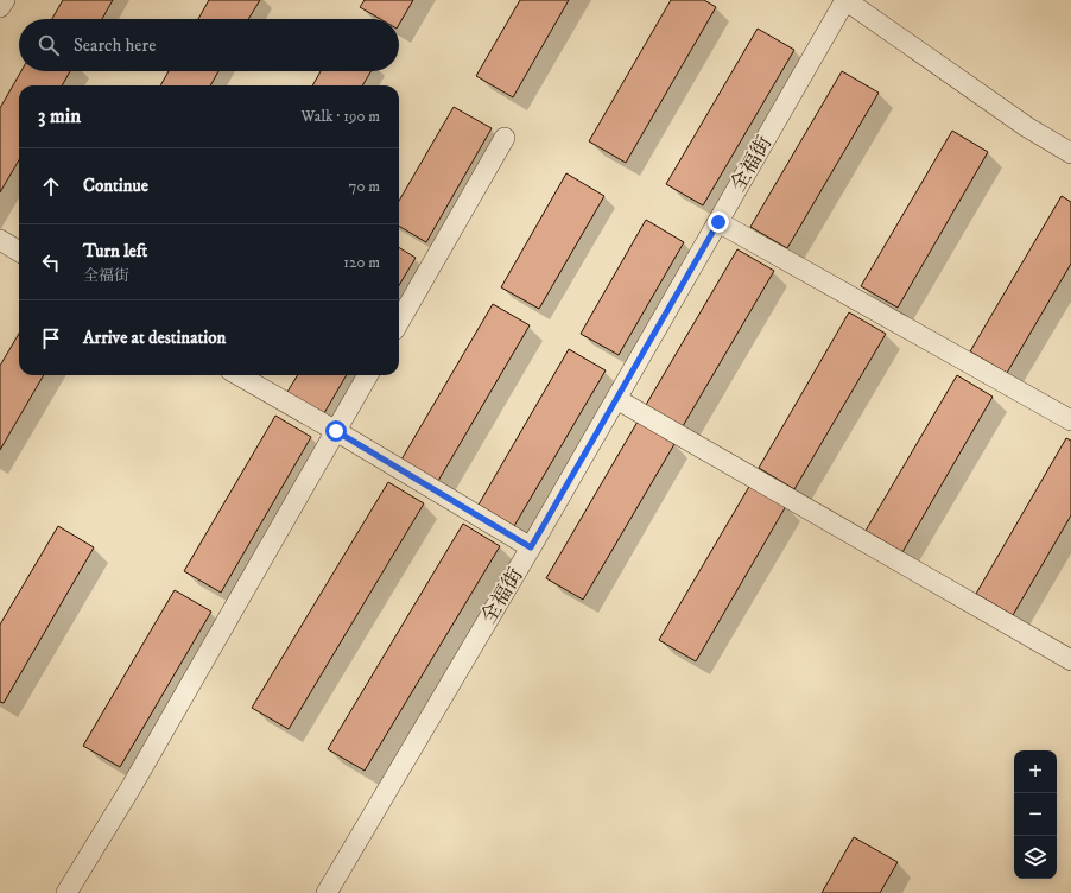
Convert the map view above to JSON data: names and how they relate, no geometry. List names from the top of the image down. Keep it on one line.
{"streets":{"street":["全福街"]},"page":{"search":"Search here","heading":["3 min","Walk · 190 m"],"list":[["Continue","70 m"],["Turn left","全福街","120 m"],"Arrive at destination"],"map_buttons":["+","−"]}}
